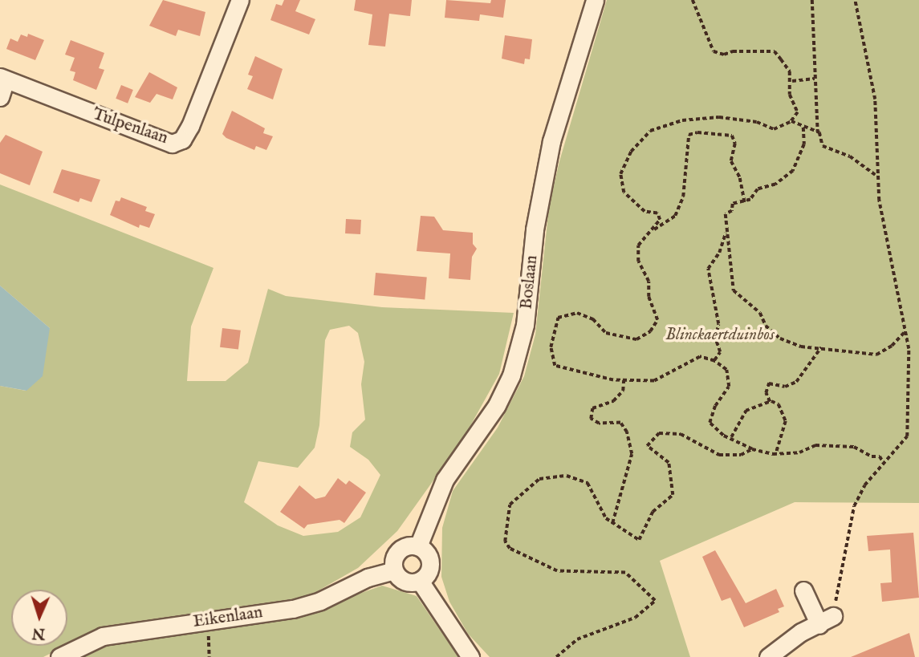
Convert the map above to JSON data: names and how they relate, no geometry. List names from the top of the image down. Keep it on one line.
{"streets":{"street":["Tulpenlaan","Boslaan","Eikenlaan"]},"crossings":[["Boslaan","Eikenlaan"]],"parks":["Blinckaertduinbos"],"north":"bottom"}
